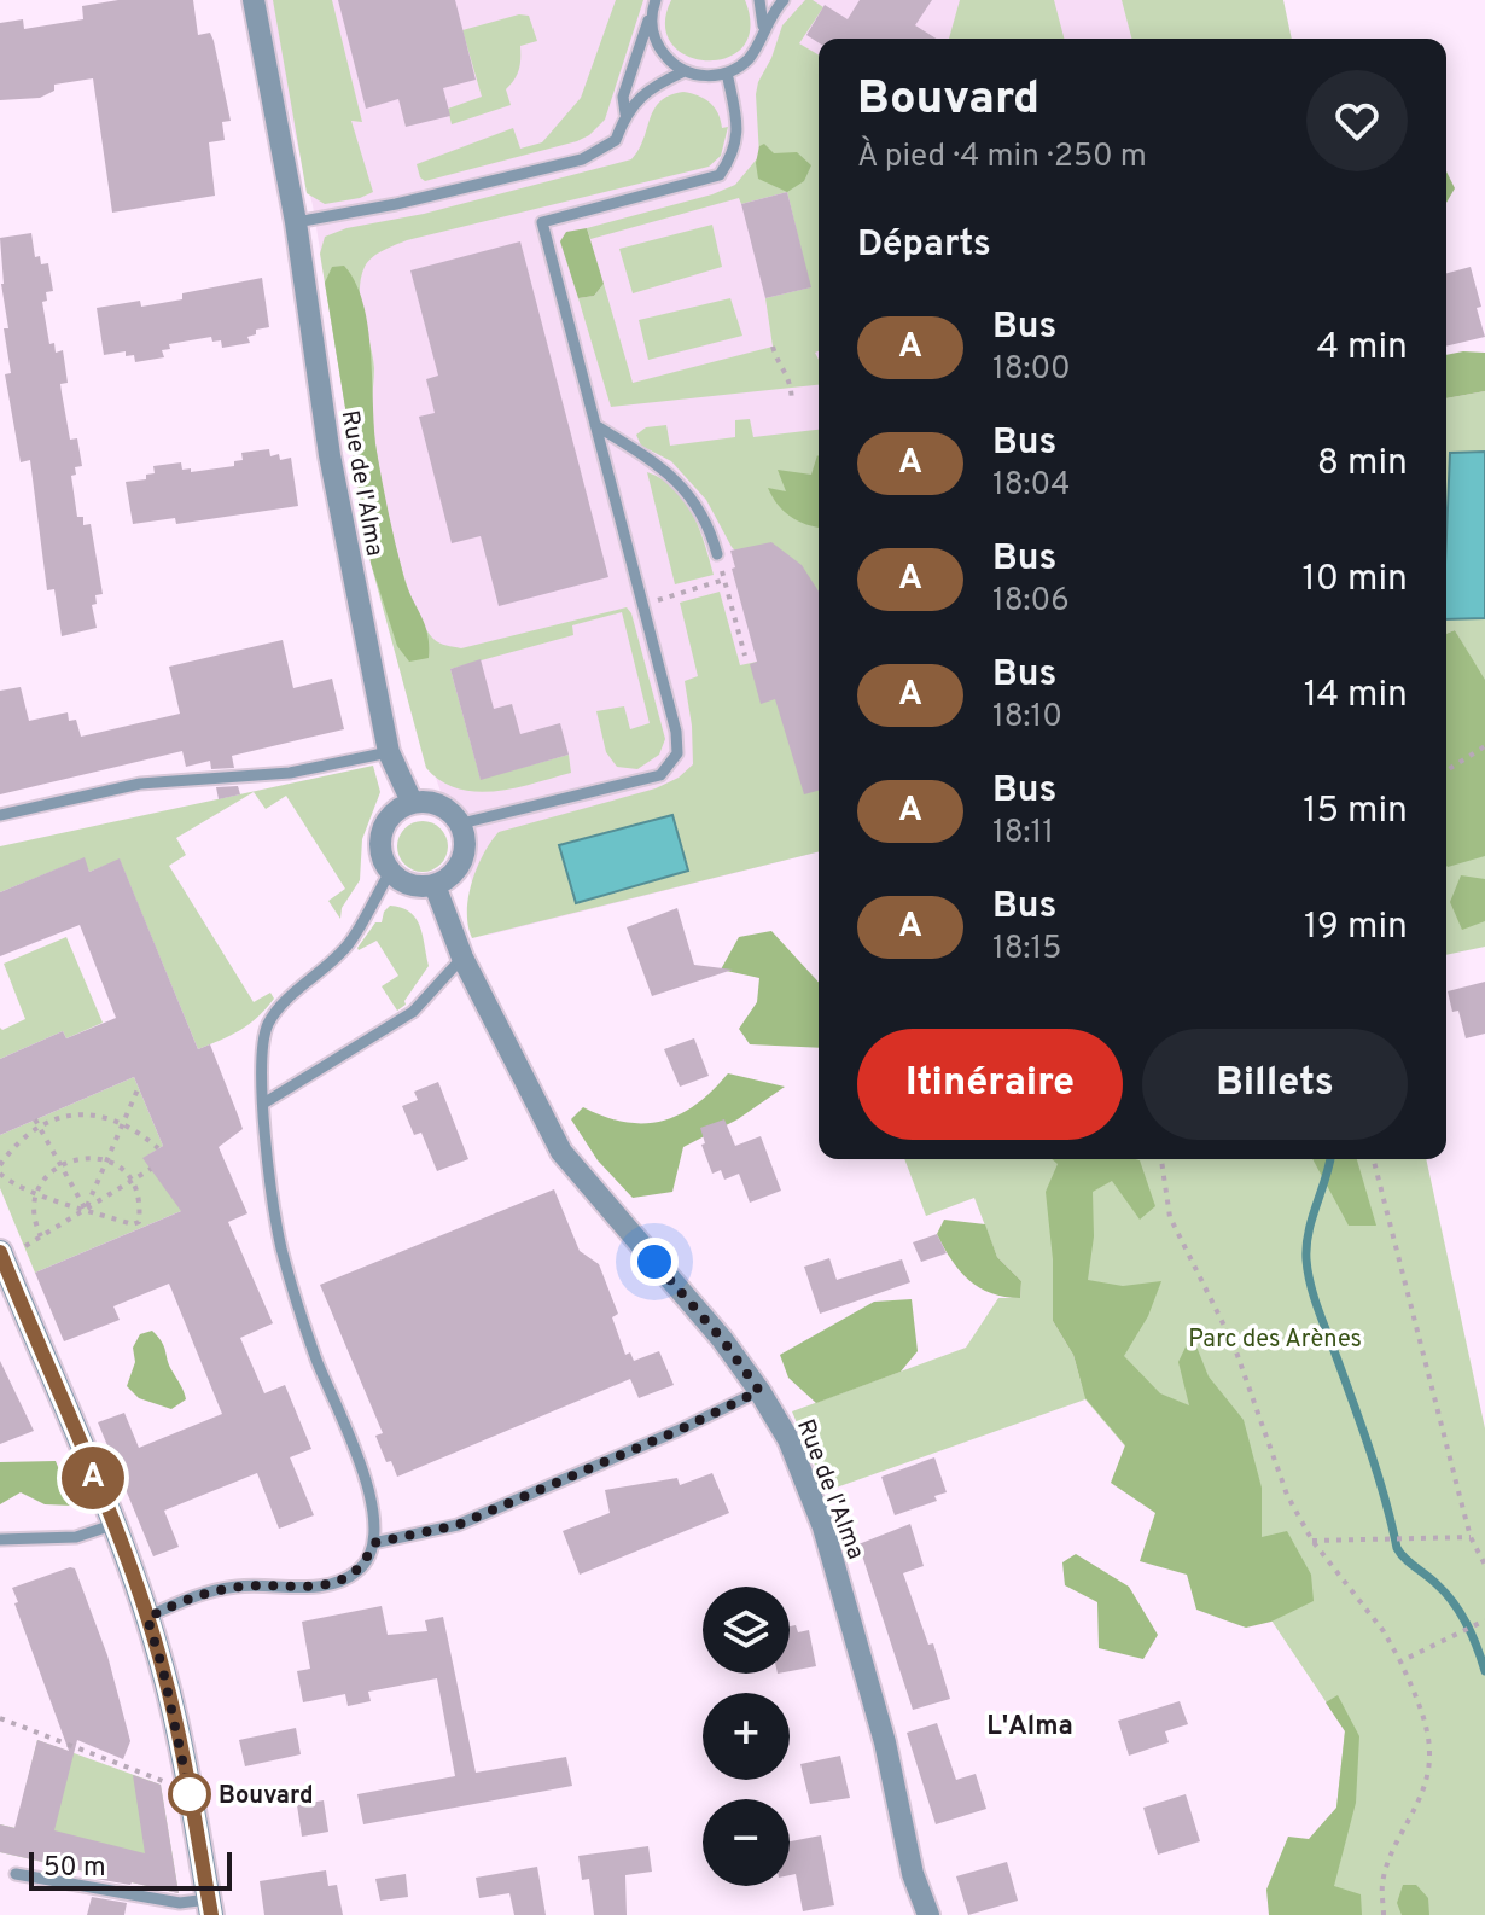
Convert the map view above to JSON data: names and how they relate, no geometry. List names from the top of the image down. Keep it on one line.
{"streets":{"street":["Rue de l'Alma"]},"districts":["L'Alma"],"parks":["Parc des Arènes"],"places":["Bouvard"],"lines":["bus line A"],"scale_bar":"50 m","page":{"on_map":"A","heading":[["Bouvard","À pied · 4 min · 250 m"],"Départs"],"list":[{"mark":"A","name":"Bus","note":"18:00","value":"4 min"},{"mark":"A","name":"Bus","note":"18:04","value":"8 min"},{"mark":"A","name":"Bus","note":"18:06","value":"10 min"},{"mark":"A","name":"Bus","note":"18:10","value":"14 min"},{"mark":"A","name":"Bus","note":"18:11","value":"15 min"},{"mark":"A","name":"Bus","note":"18:15","value":"19 min"}],"buttons":["Itinéraire","Billets"],"map_buttons":["+","−"],"scale":"50 m"}}
